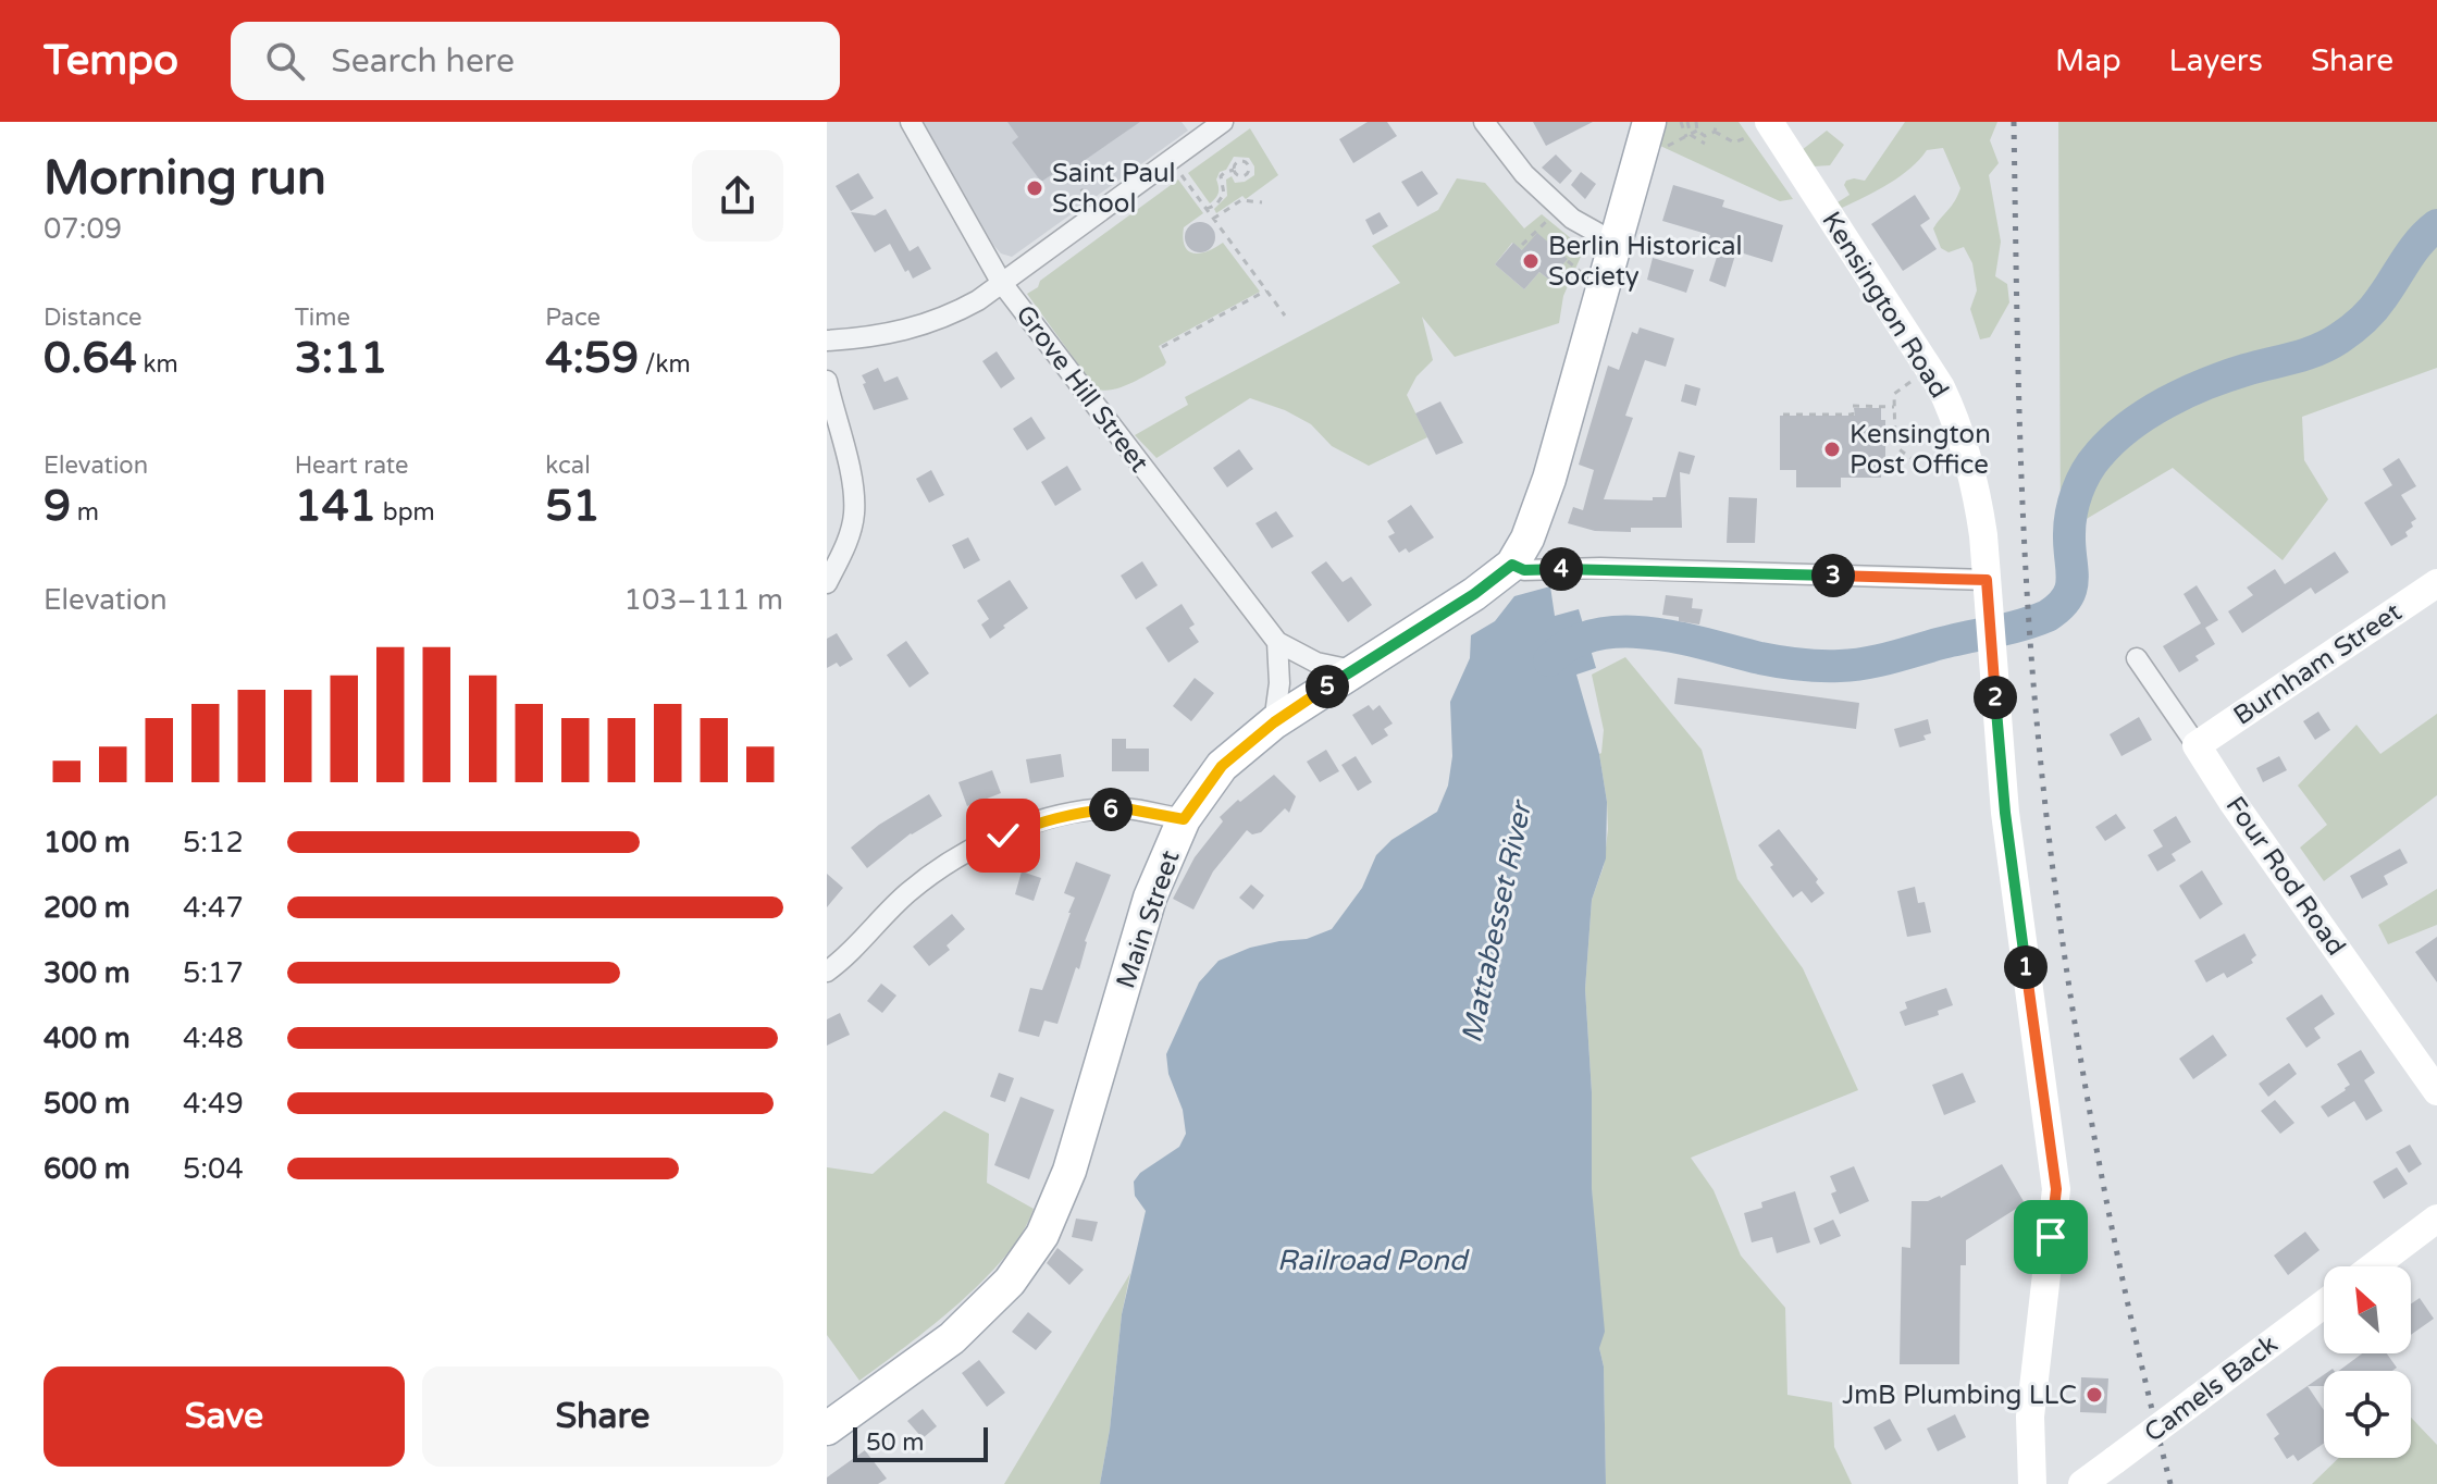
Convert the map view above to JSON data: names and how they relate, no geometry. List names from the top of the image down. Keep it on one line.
{"streets":{"main road":["Main Street"],"street":["Kensington Road","Grove Hill Street","Burnham Street","Four Rod Road","Camels Back"]},"crossings":[["Grove Hill Street","Main Street"],["Burnham Street","Four Rod Road"]],"water":["Mattabesset River","Railroad Pond"],"places":["Saint Paul School","Berlin Historical Society","Kensington Post Office","JmB Plumbing LLC"],"scale_bar":"50 m","north":"top left","page":{"header":"Tempo","search":"Search here","nav":["Map","Layers","Share"],"heading":["Morning run","07:09"],"stats":[["Distance","0.64 km"],["Time","3:11"],["Pace","4:59 /km"],["Elevation","9 m"],["Heart rate","141 bpm"],["kcal","51"]],"pins":["4","3","5","2","6","1"],"chart":["Elevation","103–111 m"],"list":[{"name":"100 m","note":"5:12"},{"name":"200 m","note":"4:47"},{"name":"300 m","note":"5:17"},{"name":"400 m","note":"4:48"},{"name":"500 m","note":"4:49"},{"name":"600 m","note":"5:04"}],"buttons":["Save","Share"],"scale":"50 m"}}
